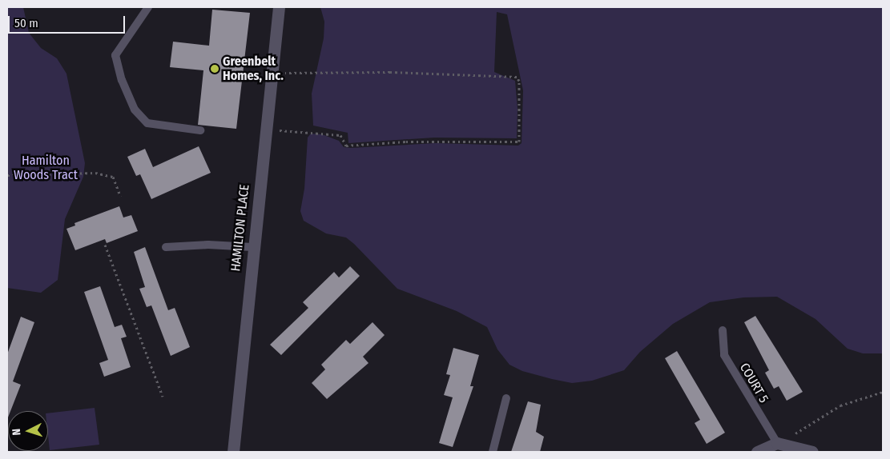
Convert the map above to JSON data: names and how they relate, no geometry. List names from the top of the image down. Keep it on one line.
{"streets":{"street":["HAMILTON PLACE"],"lane":["COURT 5"]},"parks":["Hamilton Woods Tract"],"places":["Greenbelt Homes, Inc."],"scale_bar":"50 m","north":"left"}
